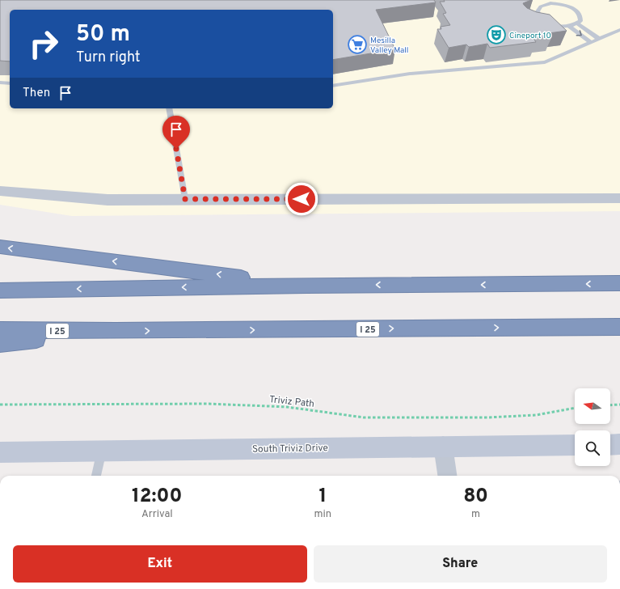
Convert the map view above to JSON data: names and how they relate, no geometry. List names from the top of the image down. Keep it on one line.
{"streets":{"highway":["I 25"],"street":["South Triviz Drive"],"path":["Triviz Path"]},"places":{"theatre":["Cineport 10"],"supermarket":["Mesilla Valley Mall"]},"north":"left","page":{"turn":["50 m","Turn right"],"then":"Then","eta":["12:00","Arrival","1","min","80","m"],"buttons":["Exit","Share"]}}
